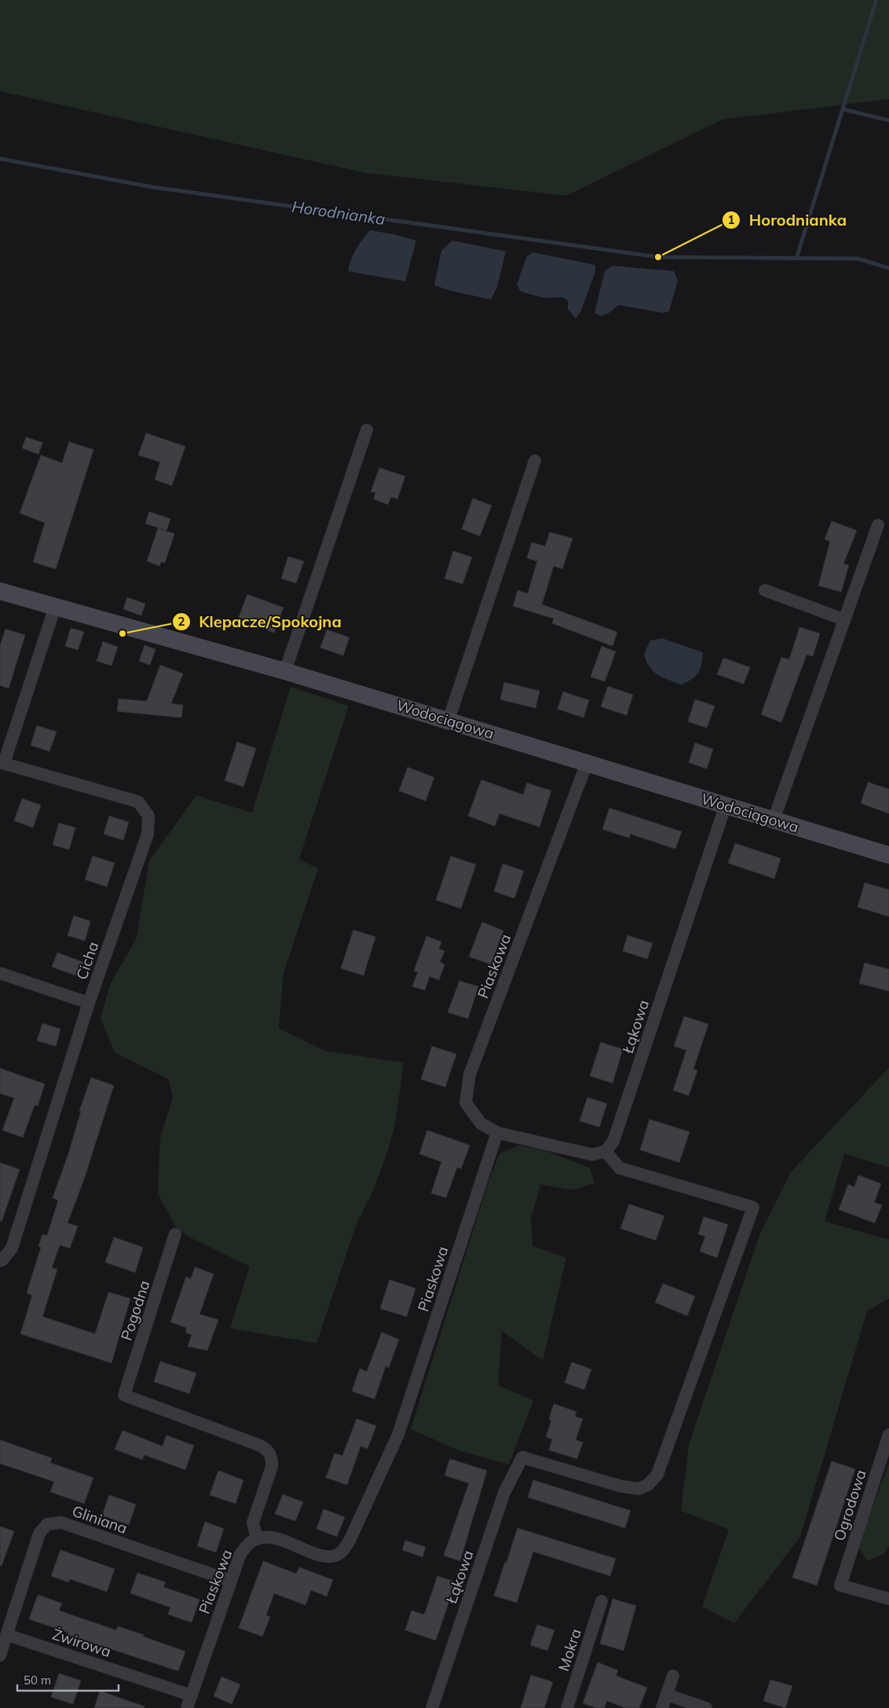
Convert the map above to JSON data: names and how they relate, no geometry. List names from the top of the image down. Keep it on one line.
{"streets":{"street":["Wodociągowa","Cicha","Piaskowa","Łąkowa","Pogodna","Ogrodowa","Gliniana","Żwirowa","Mokra"]},"crossings":[["Wodociągowa","Piaskowa"],["Wodociągowa","Łąkowa"],["Piaskowa","Pogodna"],["Piaskowa","Gliniana"],["Piaskowa","Żwirowa"],["Gliniana","Żwirowa"]],"water":["Horodnianka"],"places":["Horodnianka","Klepacze/Spokojna"],"scale_bar":"50 m"}
